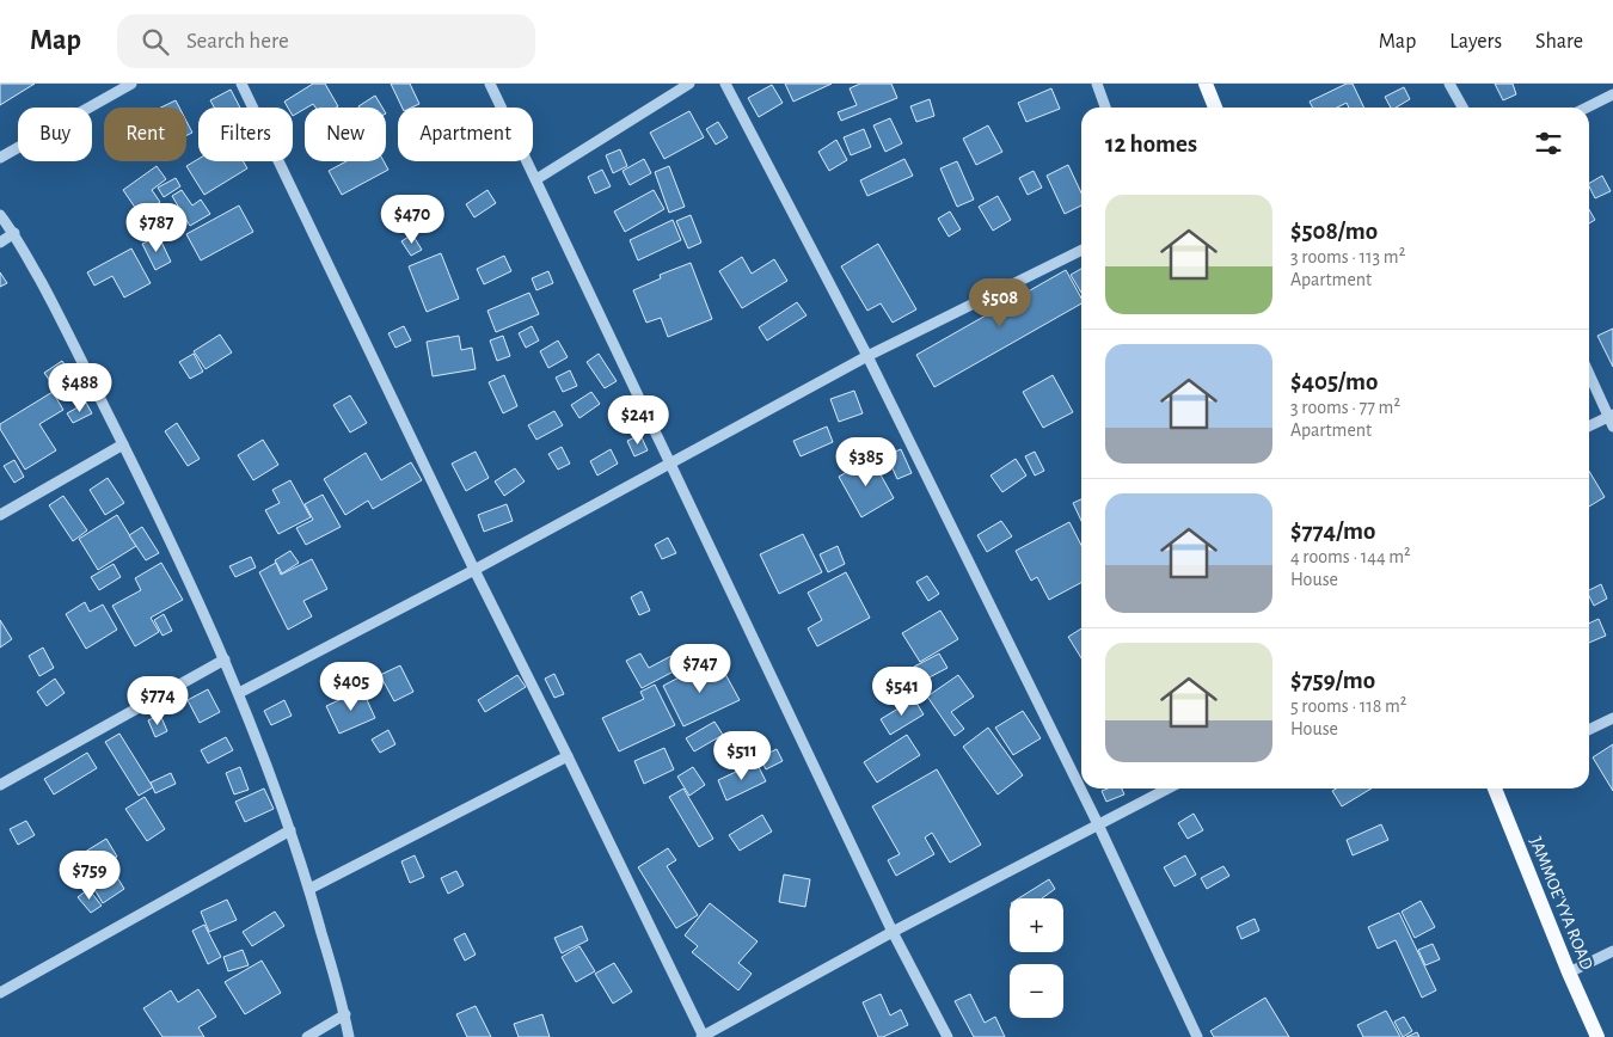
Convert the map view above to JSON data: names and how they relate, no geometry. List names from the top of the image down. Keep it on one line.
{"streets":{"main road":["JAMMOE'YYA ROAD"]},"page":{"header":"Map","search":"Search here","nav":["Map","Layers","Share"],"chip":["Buy","Rent","Filters","New","Apartment"],"heading":"12 homes","list":[{"name":"$508/mo","note":"3 rooms · 113 m² · Apartment"},{"name":"$405/mo","note":"3 rooms · 77 m² · Apartment"},{"name":"$774/mo","note":"4 rooms · 144 m² · House"},{"name":"$759/mo","note":"5 rooms · 118 m² · House"}],"price":["$470","$787","$508","$488","$241","$385","$747","$405","$541","$774","$511","$759"],"map_buttons":["+","−"]}}
